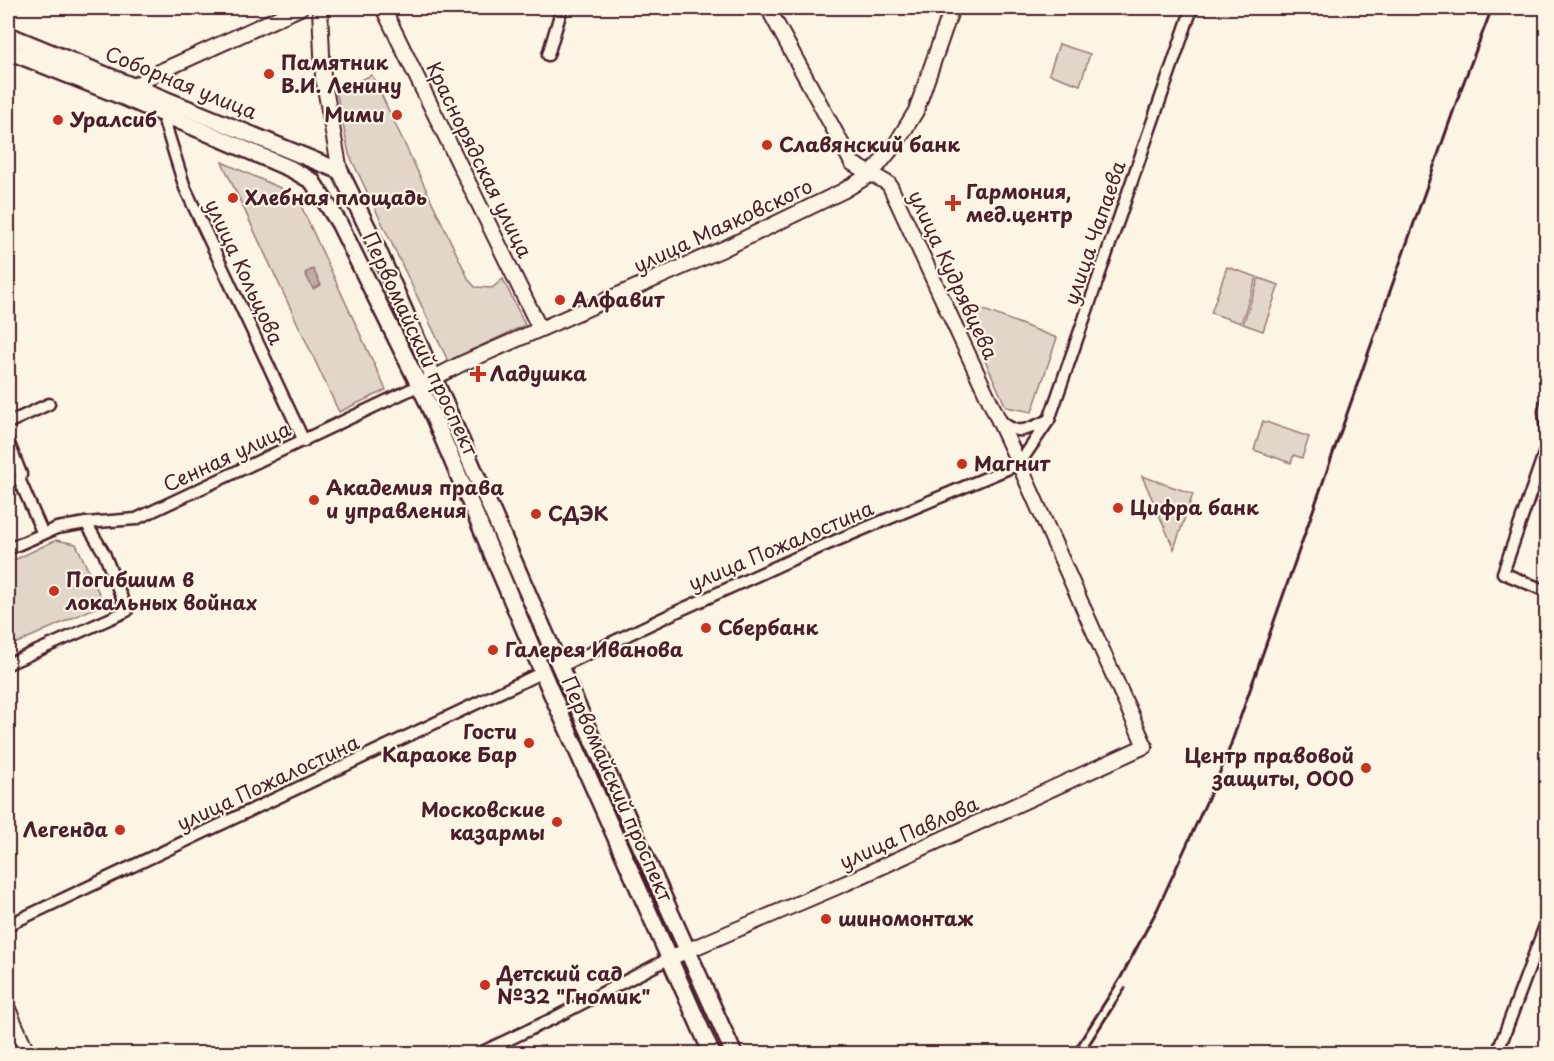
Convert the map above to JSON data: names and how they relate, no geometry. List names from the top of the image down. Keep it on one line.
{"streets":{"main road":["Соборная улица","Первомайский проспект"],"street":["Краснорядская улица","улица Маяковского","улица Чапаева","улица Кольцова","улица Кудрявцева","Сенная улица","улица Пожалостина","улица Павлова"]},"crossings":[["Соборная улица","улица Кольцова"],["Соборная улица","Первомайский проспект"],["Краснорядская улица","улица Маяковского"],["улица Маяковского","улица Кудрявцева"],["улица Маяковского","Первомайский проспект"],["улица Маяковского","Сенная улица"],["улица Чапаева","улица Кудрявцева"],["улица Чапаева","улица Пожалостина"],["улица Кольцова","Сенная улица"],["улица Кудрявцева","улица Пожалостина"],["улица Кудрявцева","улица Павлова"],["Первомайский проспект","Сенная улица"],["Первомайский проспект","улица Пожалостина"],["Первомайский проспект","улица Павлова"]],"places":{"other":["Памятник В.И. Ленину","Мими","Уралсиб","Славянский банк","Хлебная площадь","Алфавит","Магнит","Академия права и управления","Цифра банк","СДЭК","Погибшим в локальных войнах","Сбербанк","Галерея Иванова","Гости Караоке Бар","Центр правовой защиты, ООО","Московские казармы","Легенда","шиномонтаж","Детский сад №32 \"Гномик\""],"health":["Гармония, мед.центр","Ладушка"]}}
